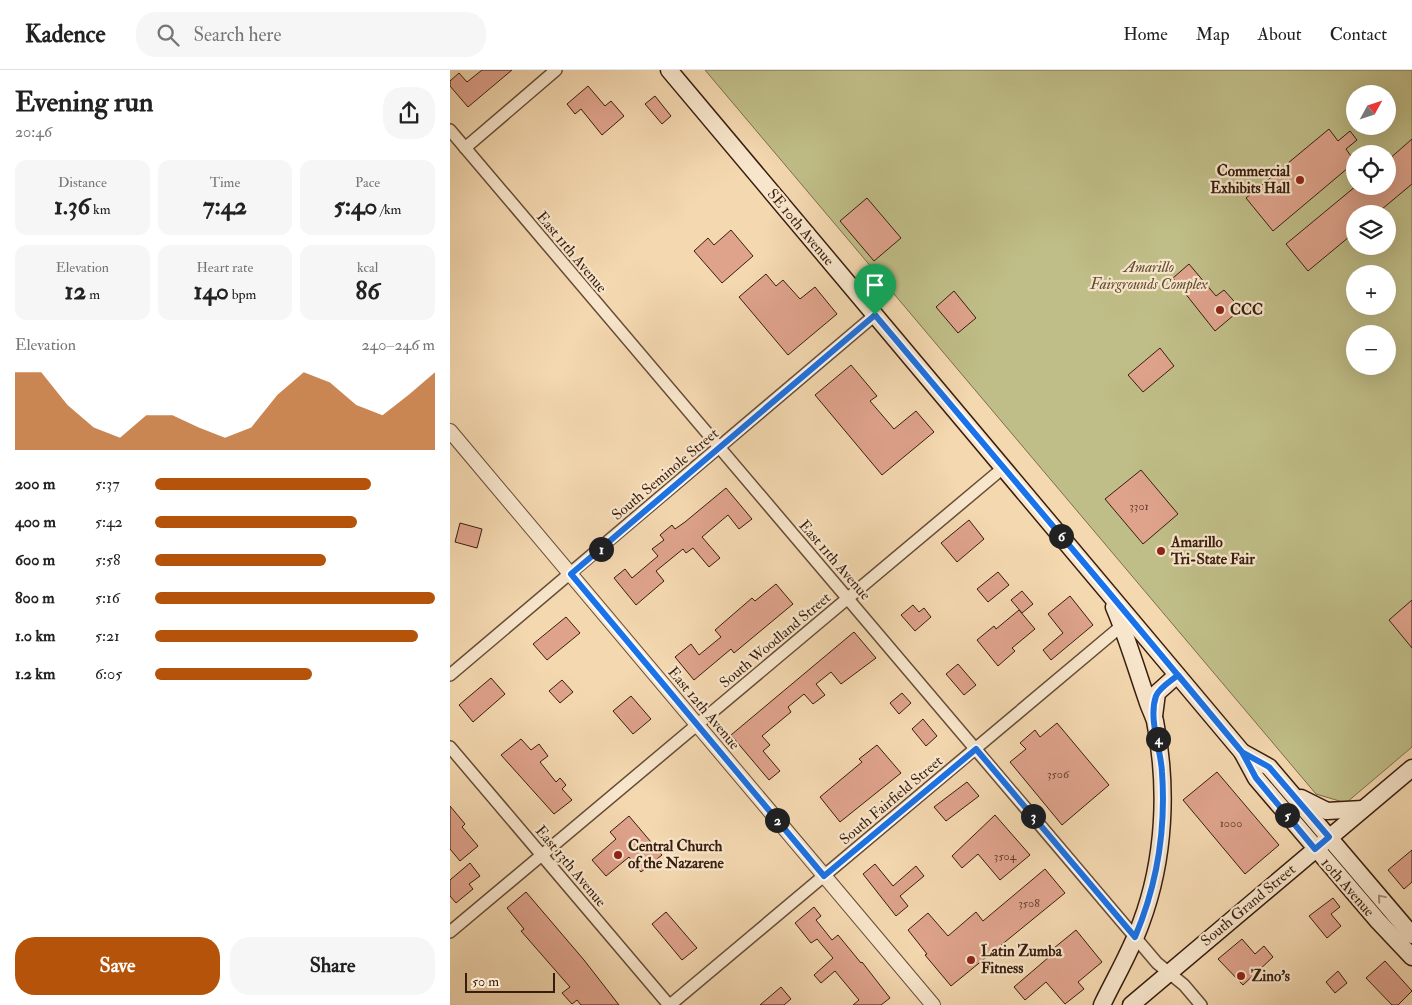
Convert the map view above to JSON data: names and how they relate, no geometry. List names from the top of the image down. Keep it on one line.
{"streets":{"main road":["SE 10th Avenue","10th Avenue","South Grand Street"],"street":["East 11th Avenue","South Seminole Street","South Woodland Street","East 12th Avenue","South Fairfield Street","East 13th Avenue"]},"crossings":[["SE 10th Avenue","South Seminole Street"],["SE 10th Avenue","South Woodland Street"],["SE 10th Avenue","South Fairfield Street"],["East 11th Avenue","South Seminole Street"],["East 11th Avenue","South Woodland Street"],["East 11th Avenue","South Fairfield Street"],["East 11th Avenue","South Grand Street"],["South Seminole Street","East 12th Avenue"],["South Woodland Street","East 12th Avenue"],["South Woodland Street","East 13th Avenue"],["East 12th Avenue","South Fairfield Street"],["South Fairfield Street","East 13th Avenue"],["10th Avenue","South Grand Street"]],"parks":["Amarillo Fairgrounds Complex"],"places":["Commercial Exhibits Hall","CCC","Amarillo Tri-State Fair","Central Church of the Nazarene","Latin Zumba Fitness","Zino's"],"house_numbers":["3301","3506","1000","3504","3508"],"scale_bar":"50 m","north":"top right","page":{"header":"Kadence","search":"Search here","nav":["Home","Map","About","Contact"],"heading":["Evening run","20:46"],"map_buttons":["+","−"],"stats":[["Distance","1.36 km"],["Time","7:42"],["Pace","5:40 /km"],["Elevation","12 m"],["Heart rate","140 bpm"],["kcal","86"]],"chart":["Elevation","240–246 m"],"list":[{"name":"200 m","note":"5:37"},{"name":"400 m","note":"5:42"},{"name":"600 m","note":"5:58"},{"name":"800 m","note":"5:16"},{"name":"1.0 km","note":"5:21"},{"name":"1.2 km","note":"6:05"}],"pins":["6","1","4","5","3","2"],"buttons":["Save","Share"],"scale":"50 m"}}
